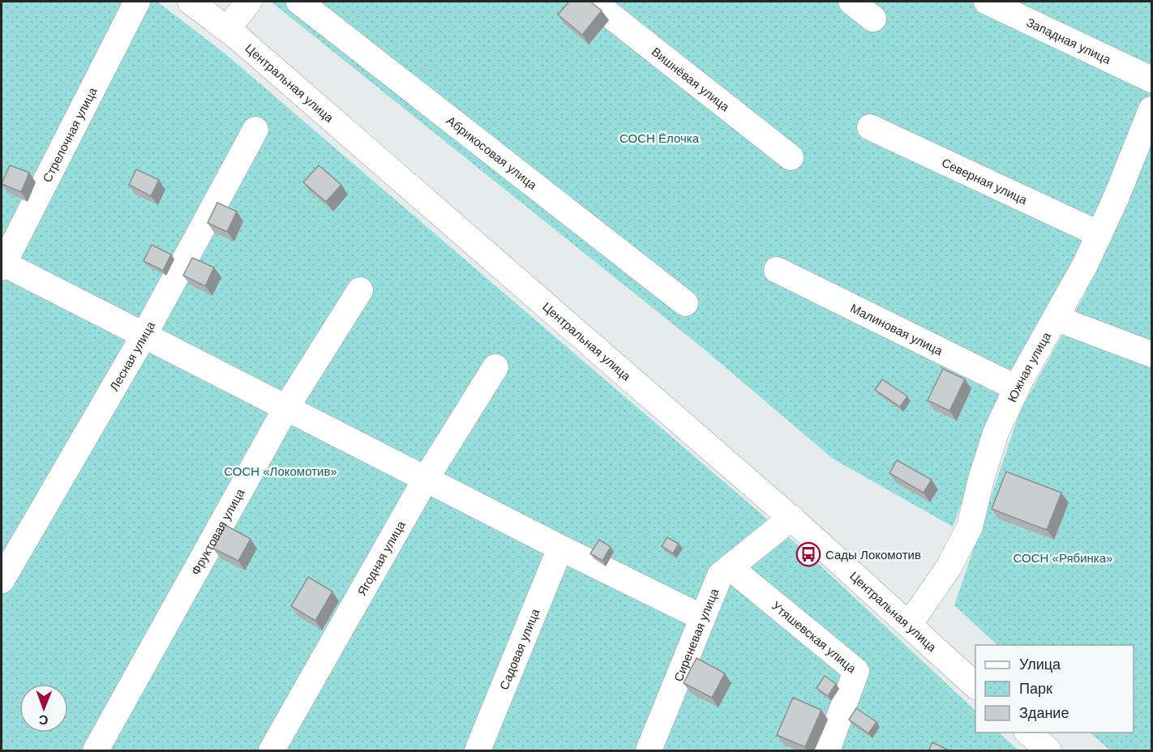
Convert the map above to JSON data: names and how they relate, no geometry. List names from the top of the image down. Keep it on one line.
{"streets":{"street":["Западная улица","Вишнёвая улица","Центральная улица","Стрелочная улица","Абрикосовая улица","Северная улица","Малиновая улица","Лесная улица","Южная улица","Фруктовая улица","Ягодная улица","Сиреневая улица","Утяшевская улица","Садовая улица"]},"crossings":[["Центральная улица","Южная улица"],["Центральная улица","Сиреневая улица"],["Северная улица","Южная улица"],["Малиновая улица","Южная улица"],["Сиреневая улица","Утяшевская улица"]],"parks":["СОСН Ёлочка","СОСН «Локомотив»","СОСН «Рябинка»"],"places":{"bus stop":["Сады Локомотив"]},"legend":["Улица","Парк","Здание"],"north":"bottom"}
